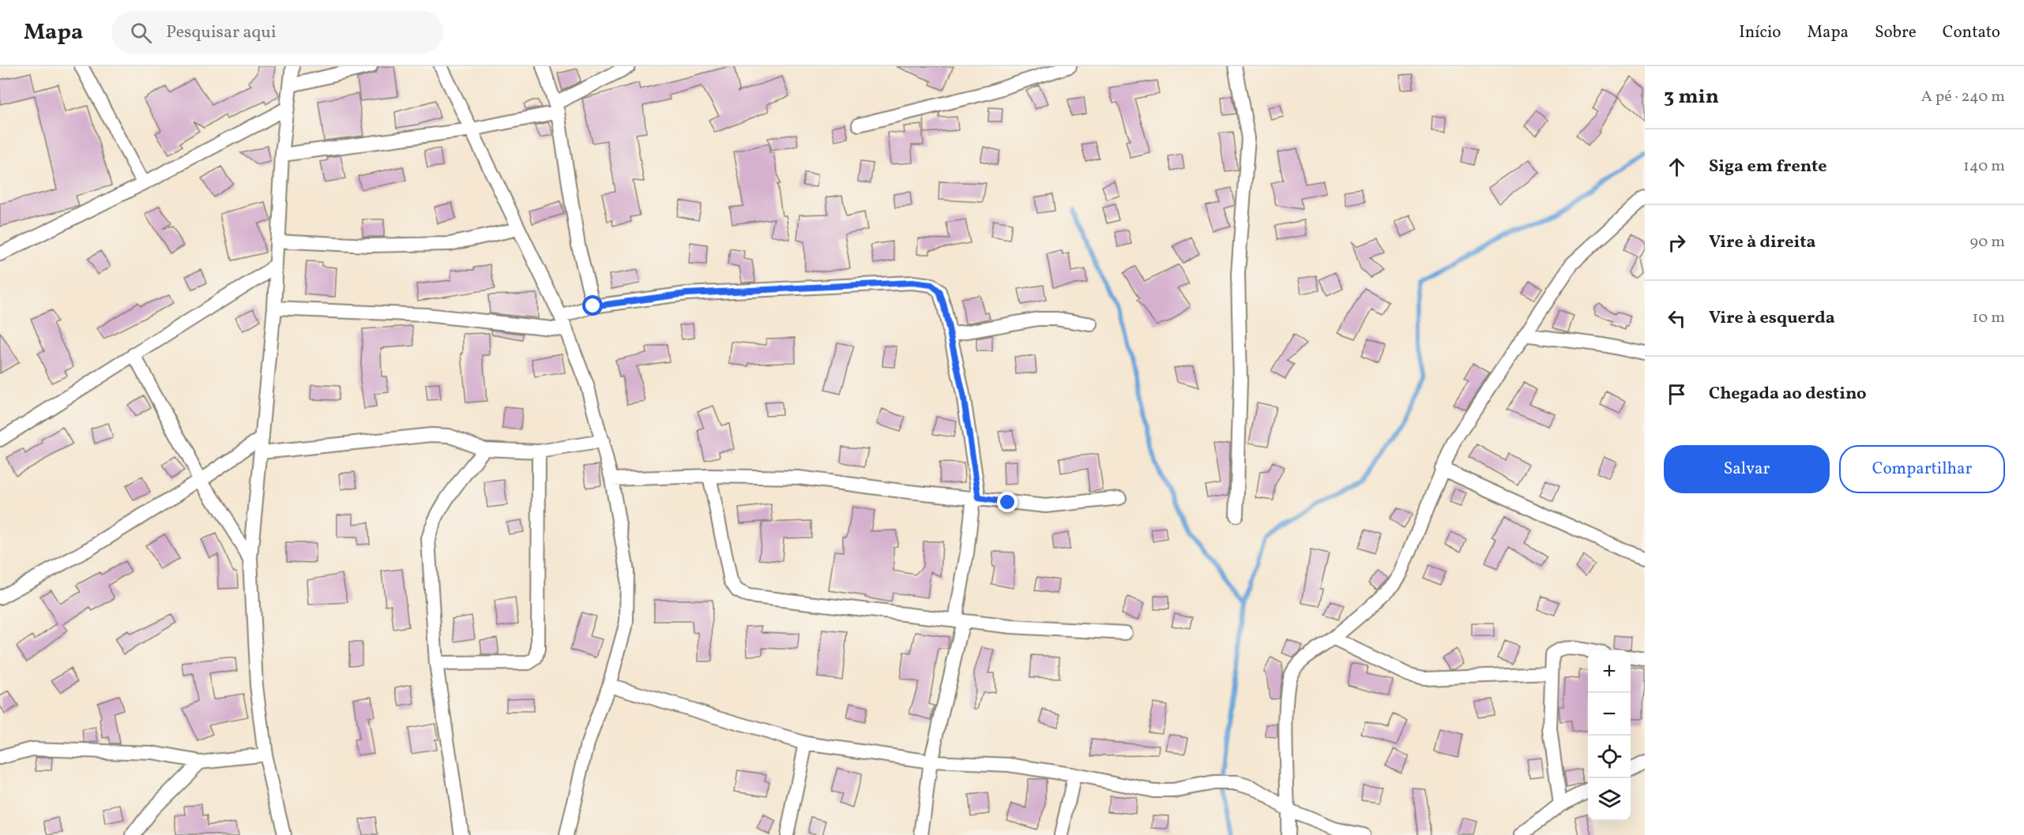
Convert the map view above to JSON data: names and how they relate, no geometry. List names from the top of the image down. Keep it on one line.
{"page":{"header":"Mapa","search":"Pesquisar aqui","nav":["Início","Mapa","Sobre","Contato"],"heading":["3 min","A pé · 240 m"],"list":[["Siga em frente","140 m"],["Vire à direita","90 m"],["Vire à esquerda","10 m"],"Chegada ao destino"],"buttons":["Salvar","Compartilhar"],"map_buttons":["+","−"]}}
